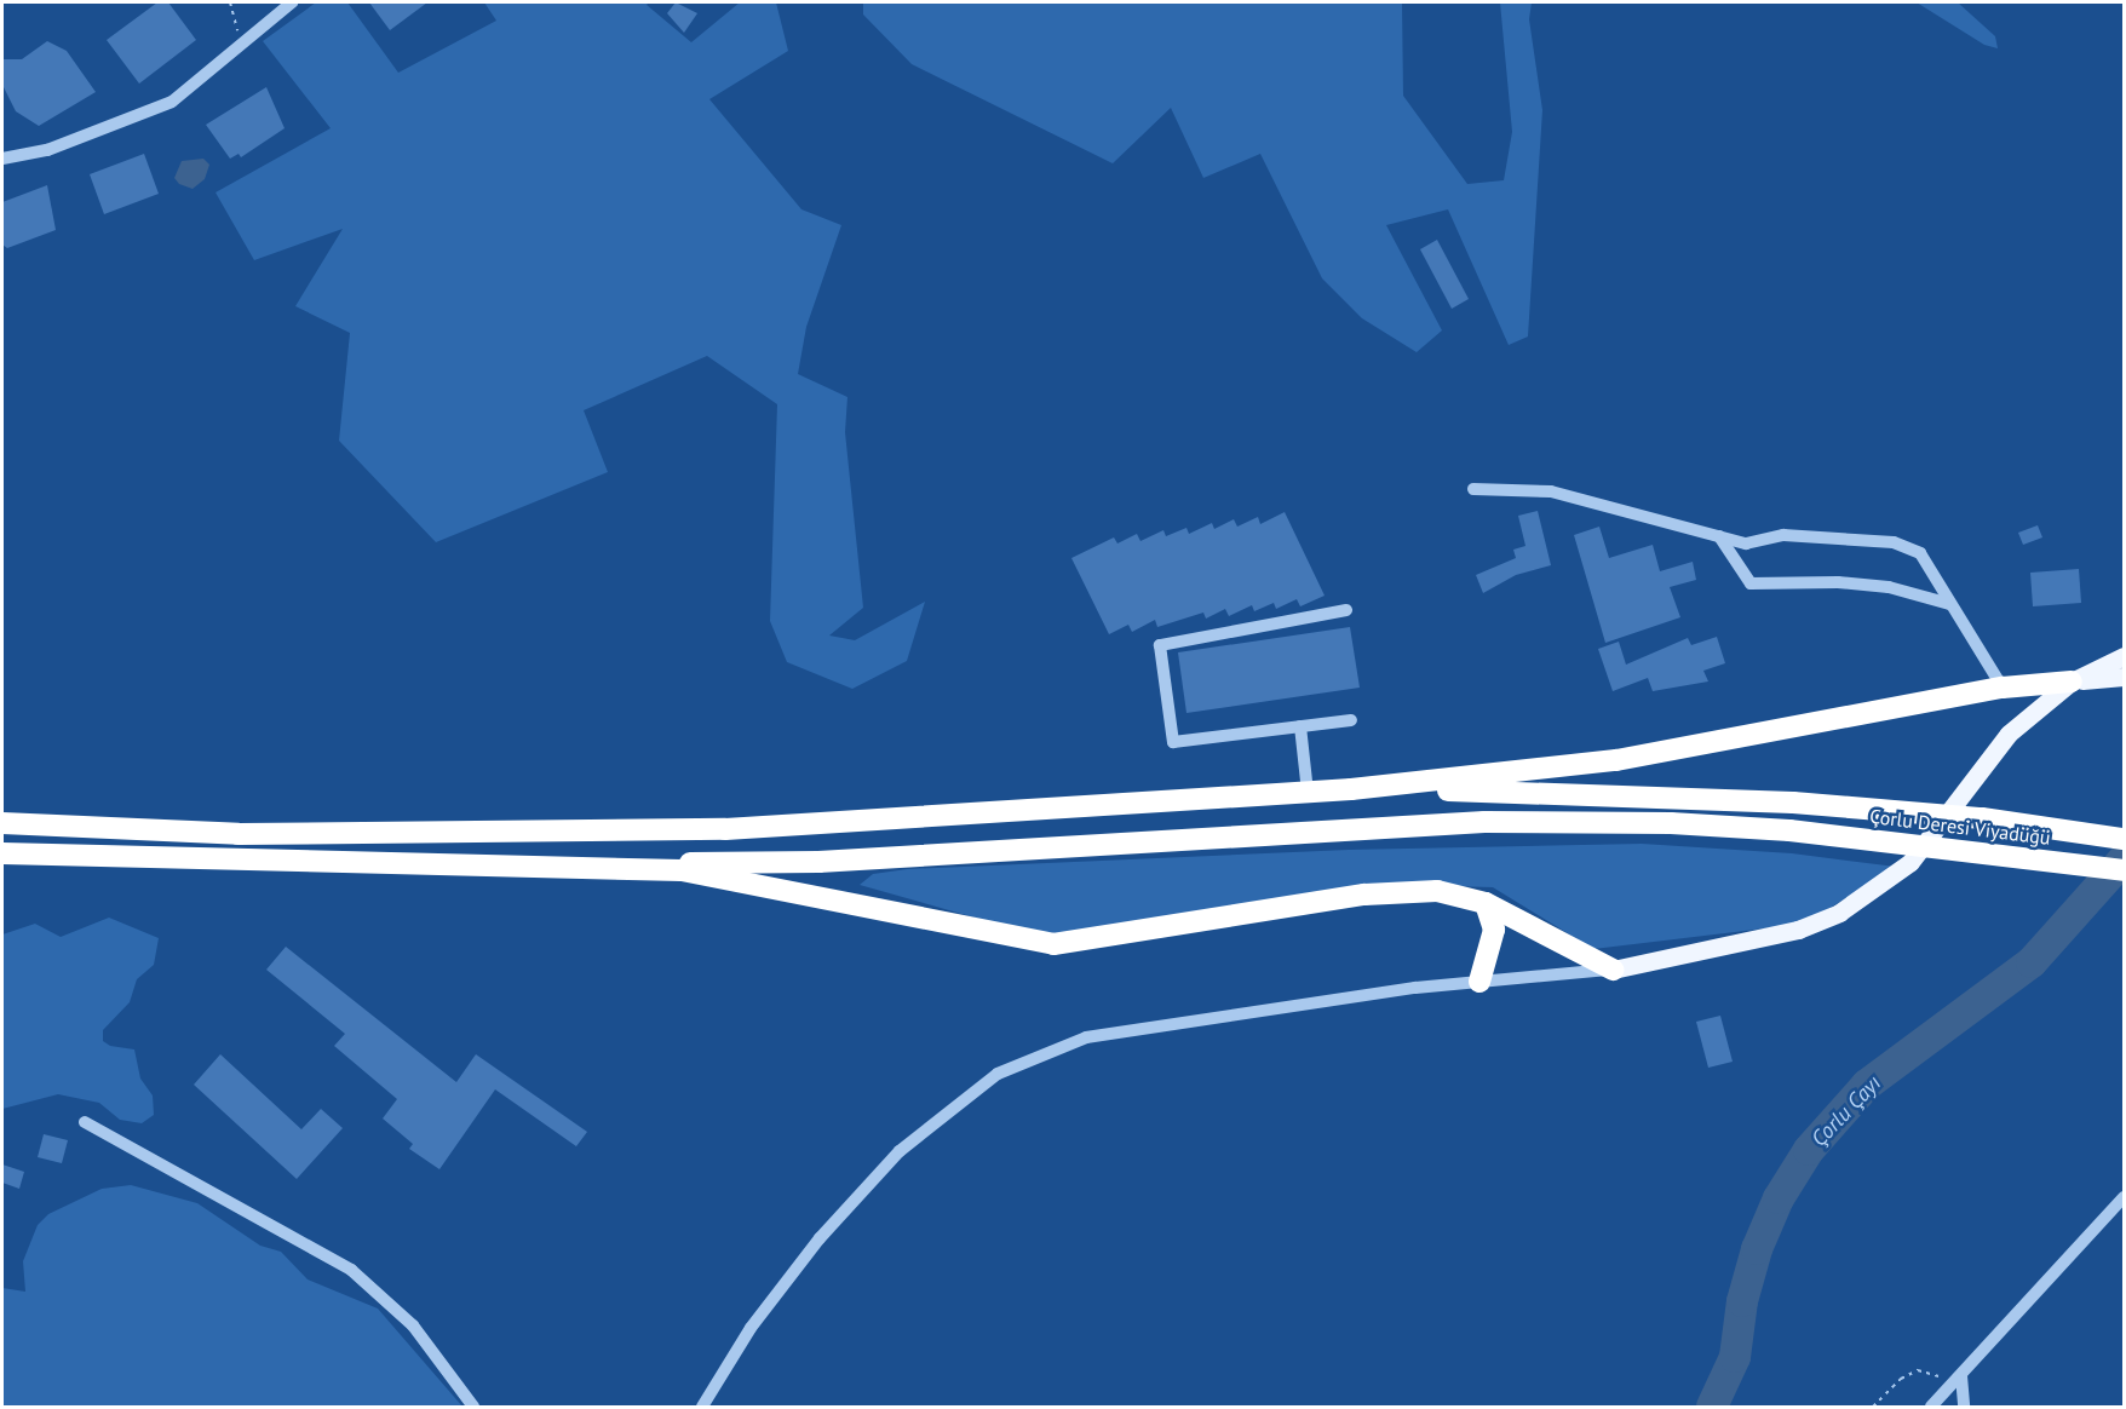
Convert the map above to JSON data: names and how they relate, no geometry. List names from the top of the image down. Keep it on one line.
{"streets":{"highway":["Çorlu Deresi Viyadüğü"]},"water":["Çorlu Çayı"]}
